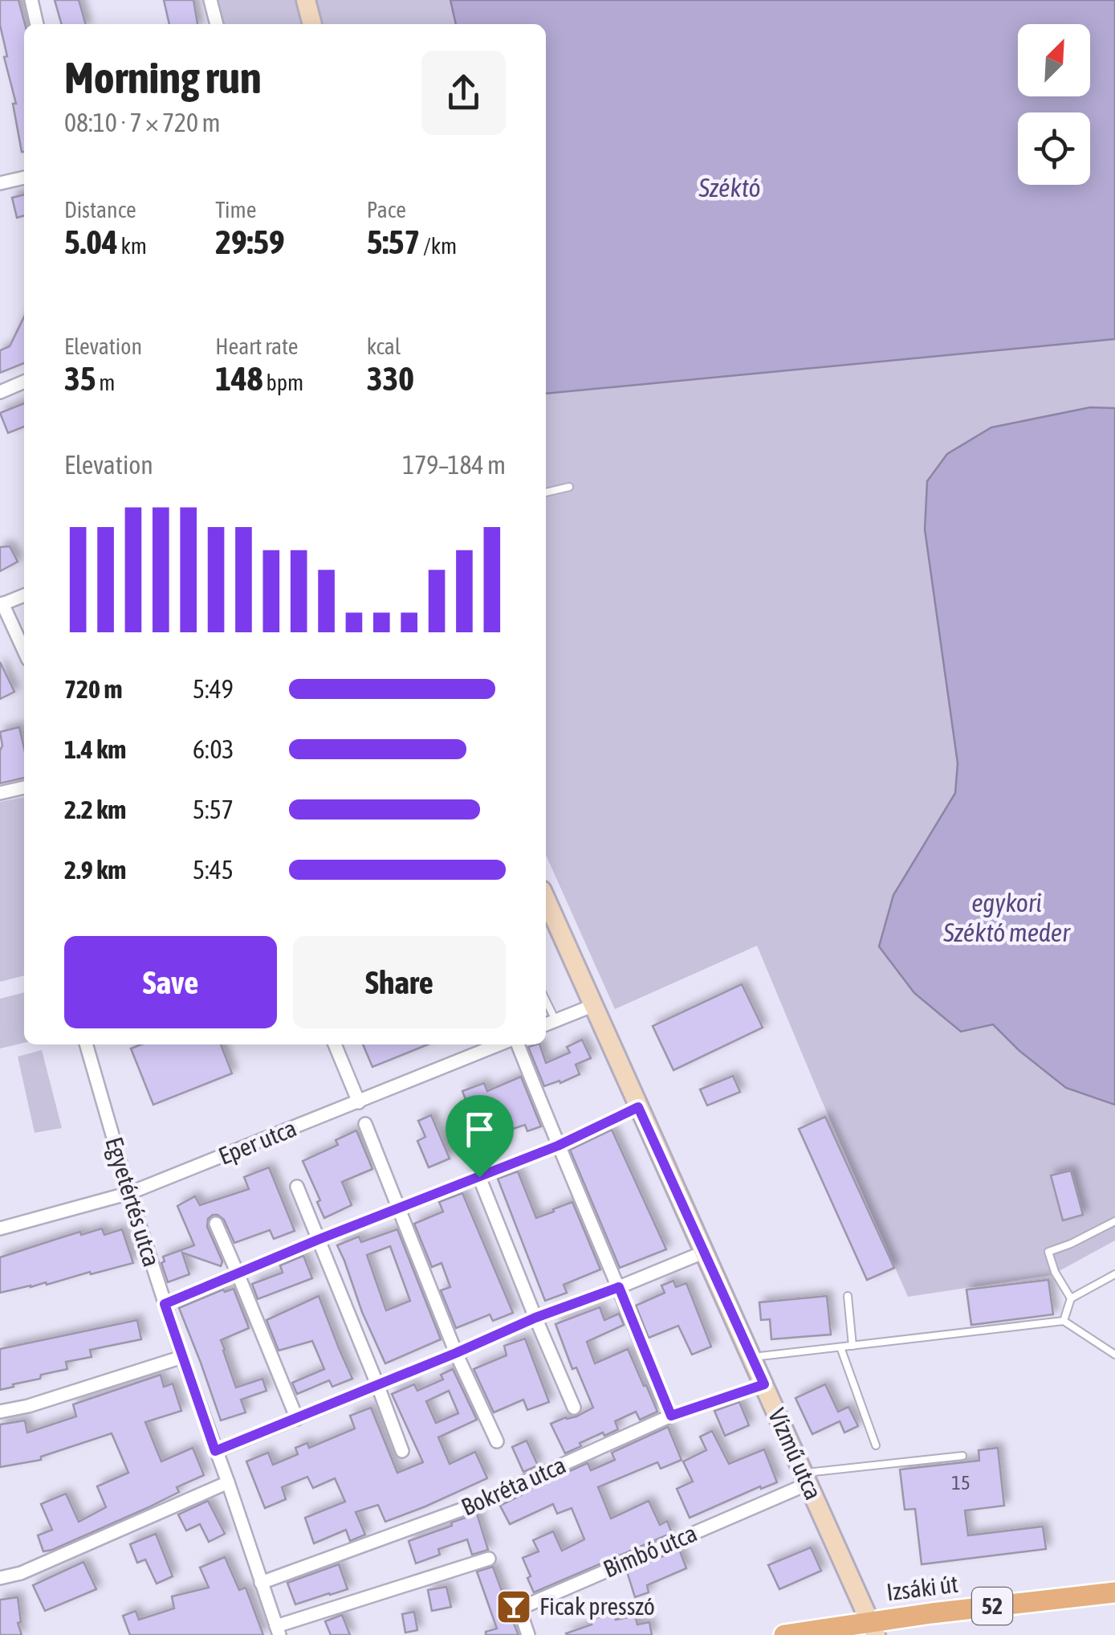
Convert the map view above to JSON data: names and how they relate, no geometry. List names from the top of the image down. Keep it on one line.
{"streets":{"main road":["Vízmű utca","Izsáki út","52"],"street":["Eper utca","Egyetértés utca","Bokréta utca","Bimbó utca"]},"crossings":[["Eper utca","Egyetértés utca"],["Egyetértés utca","Bokréta utca"],["Vízmű utca","Bokréta utca"],["Vízmű utca","Bimbó utca"],["Vízmű utca","Izsáki út"]],"water":["Széktó","egykori Széktó meder"],"places":{"bar":["Ficak presszó"]},"house_numbers":["15"],"north":"top right","page":{"heading":["Morning run","08:10 · 7 × 720 m"],"stats":[["Distance","5.04 km"],["Time","29:59"],["Pace","5:57 /km"],["Elevation","35 m"],["Heart rate","148 bpm"],["kcal","330"]],"chart":["Elevation","179–184 m"],"list":[{"name":"720 m","note":"5:49"},{"name":"1.4 km","note":"6:03"},{"name":"2.2 km","note":"5:57"},{"name":"2.9 km","note":"5:45"}],"buttons":["Save","Share"]}}
